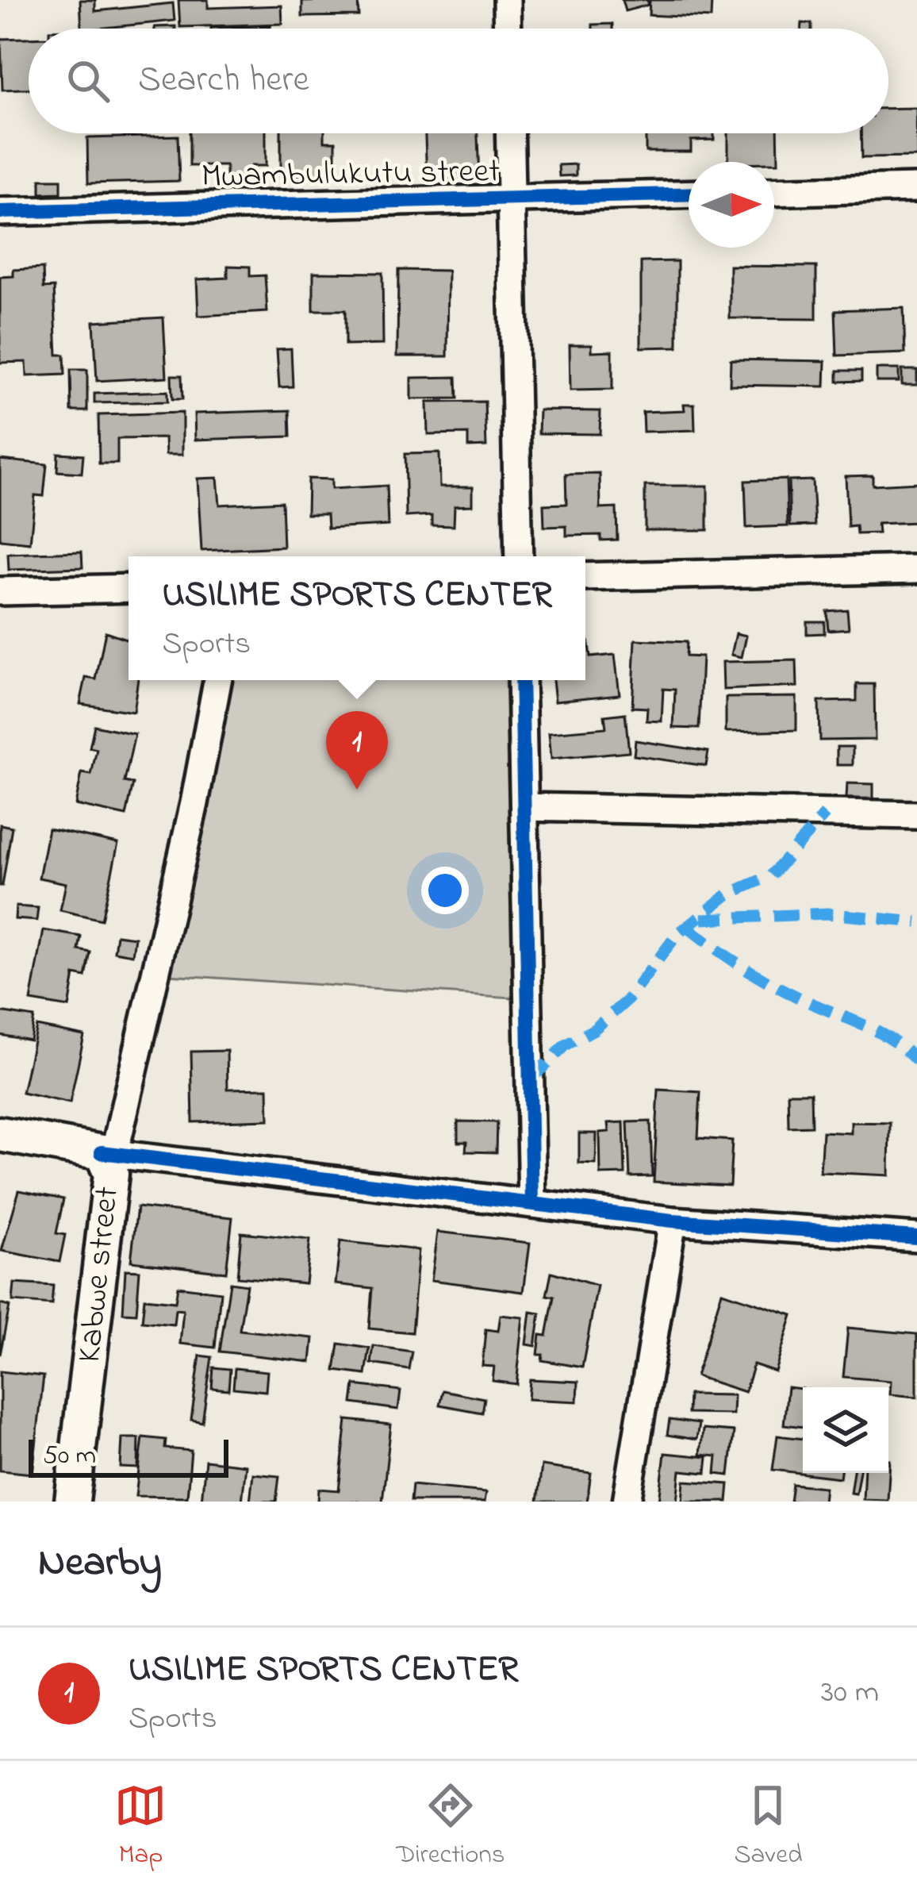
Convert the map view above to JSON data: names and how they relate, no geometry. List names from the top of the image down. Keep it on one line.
{"streets":{"main road":["Kabwe street"],"street":["Mwambulukutu street"]},"scale_bar":"50 m","north":"right","page":{"search":"Search here","popup":["USILIME SPORTS CENTER","Sports"],"pins":"1","scale":"50 m","heading":"Nearby","list":[{"mark":"1","name":"USILIME SPORTS CENTER","note":"Sports","value":"30 m"}],"nav":["Map","Directions","Saved"]}}
